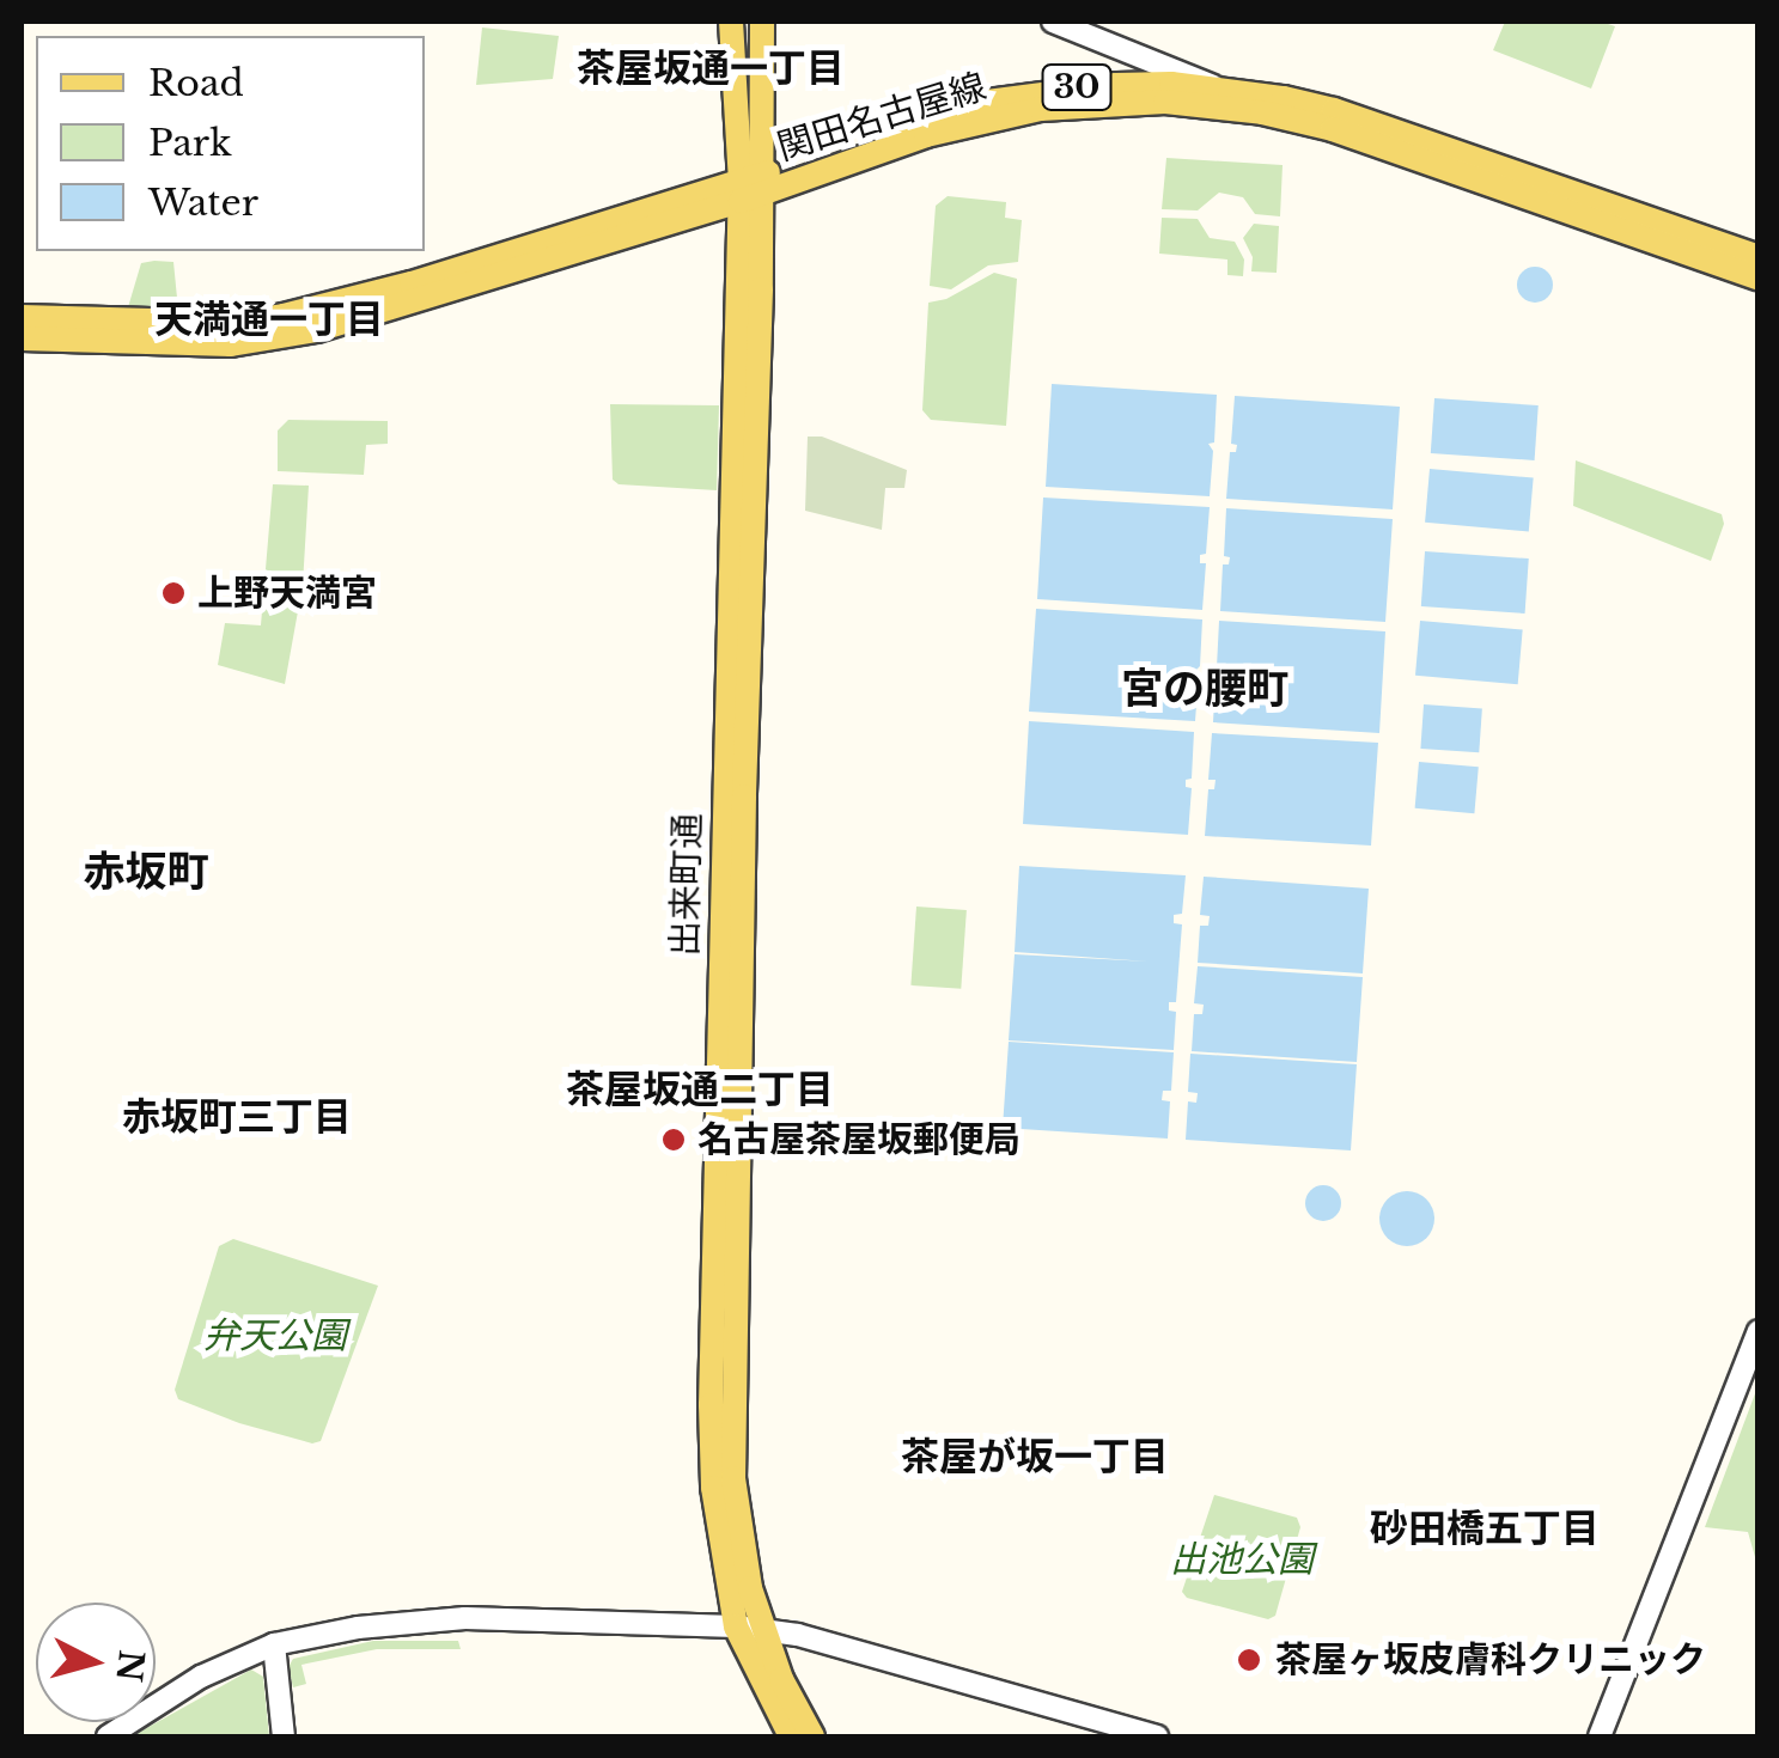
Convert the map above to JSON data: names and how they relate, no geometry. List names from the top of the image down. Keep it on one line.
{"streets":{"main road":["30","関田名古屋線","出来町通"]},"crossings":[["関田名古屋線","出来町通"]],"districts":["茶屋坂通一丁目","天満通一丁目","宮の腰町","赤坂町","茶屋坂通二丁目","赤坂町三丁目","茶屋が坂一丁目","砂田橋五丁目"],"parks":["弁天公園","出池公園"],"places":["上野天満宮","名古屋茶屋坂郵便局","茶屋ヶ坂皮膚科クリニック"],"legend":["Road","Park","Water"],"north":"right"}
